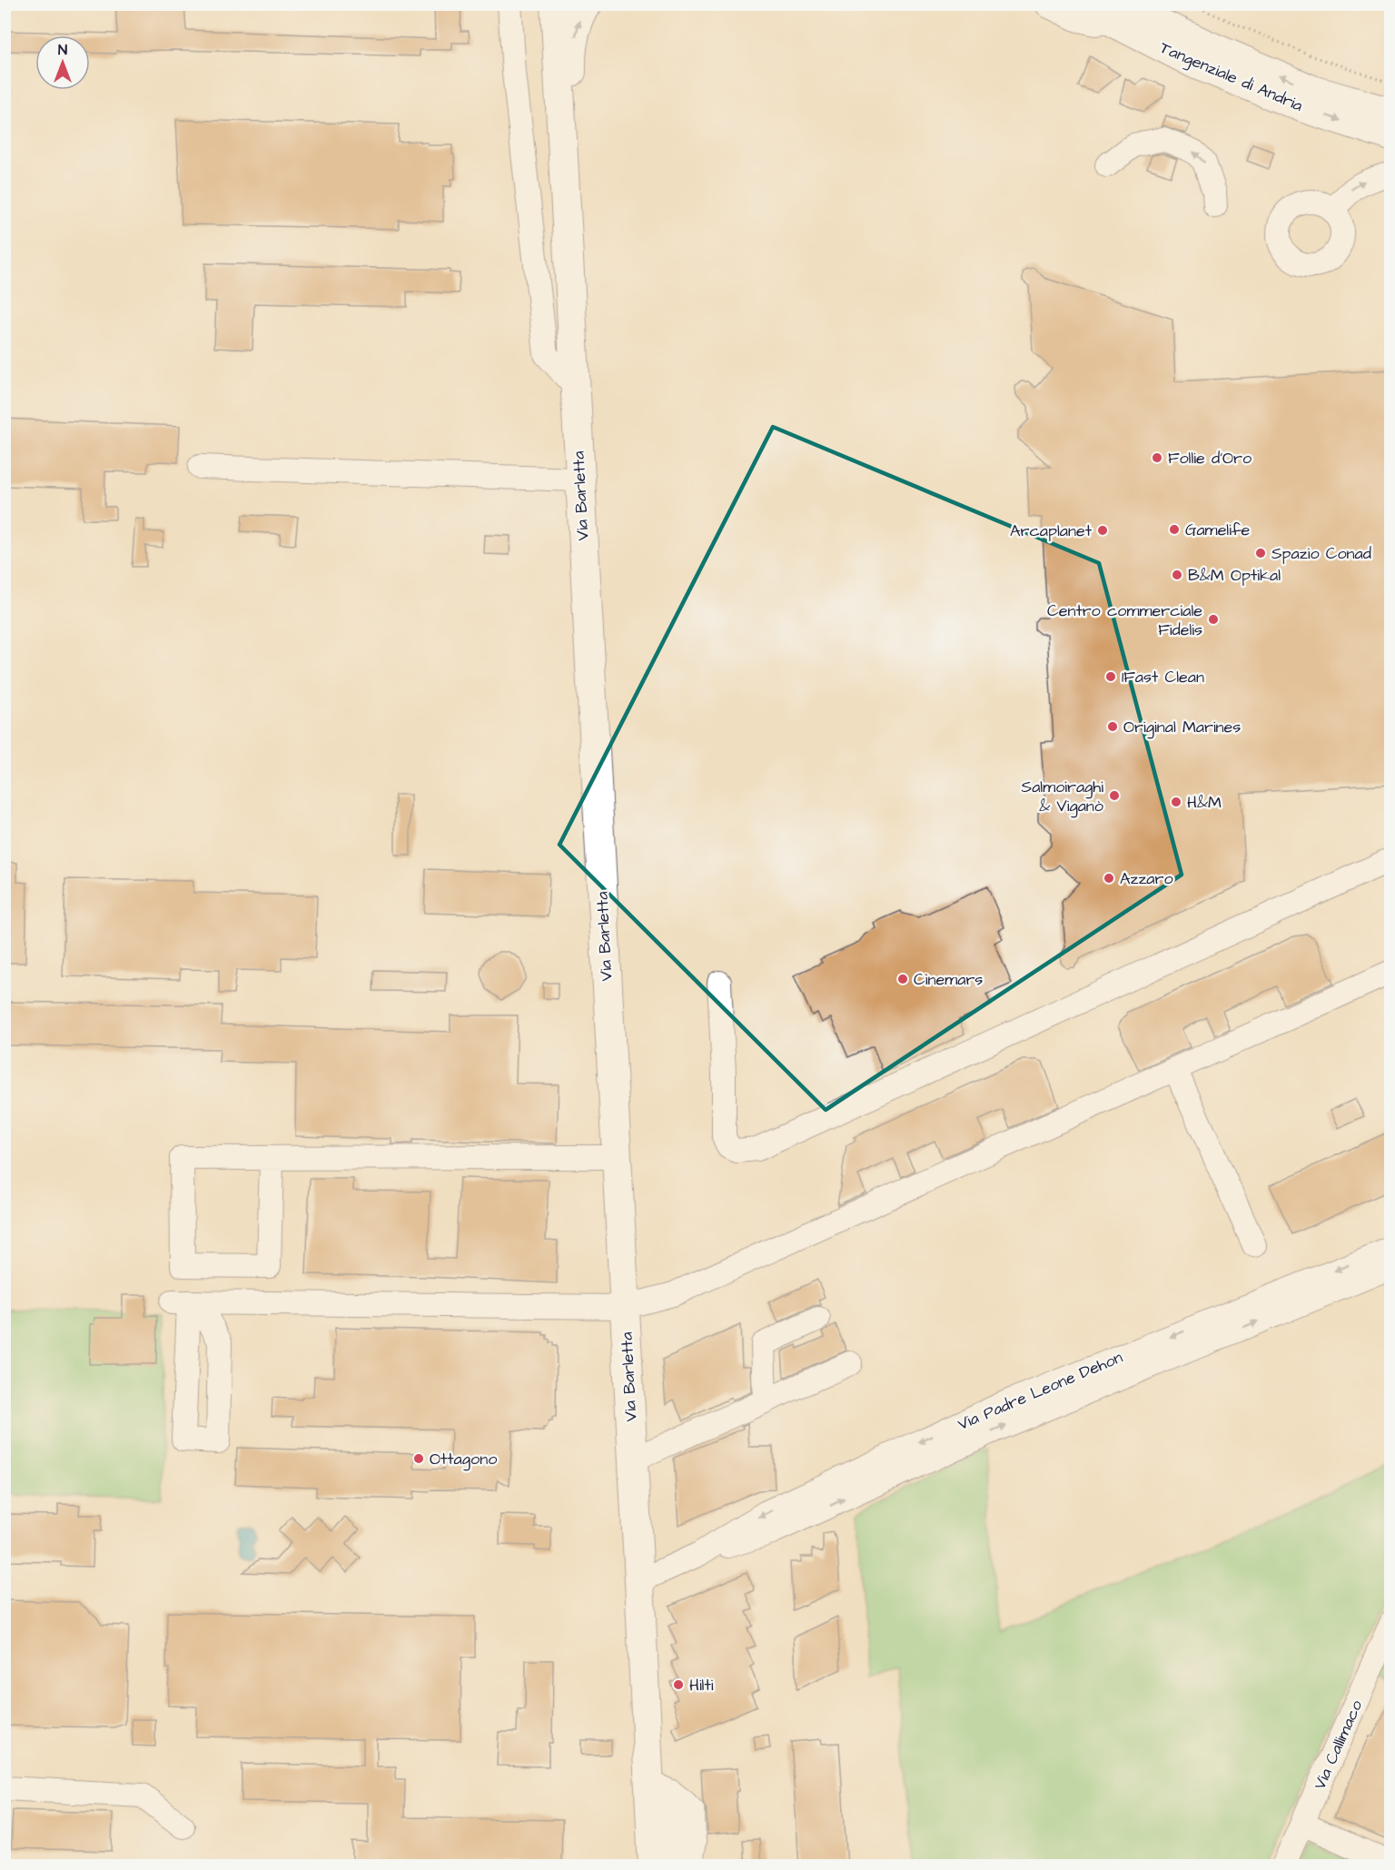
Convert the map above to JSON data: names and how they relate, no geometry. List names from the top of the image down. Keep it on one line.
{"streets":{"main road":["Tangenziale di Andria","Via Barletta"],"street":["Via Padre Leone Dehon","Via Callimaco"]},"crossings":[["Via Barletta","Via Padre Leone Dehon"]],"places":["Follie d'Oro","Gamelife","Arcaplanet","Spazio Conad","B&M Optikal","Centro commerciale Fidelis","1Fast Clean","Original Marines","Salmoiraghi & Viganò","H&M","Azzaro","Cinemars","Ottagono","Hilti"],"north":"top"}
